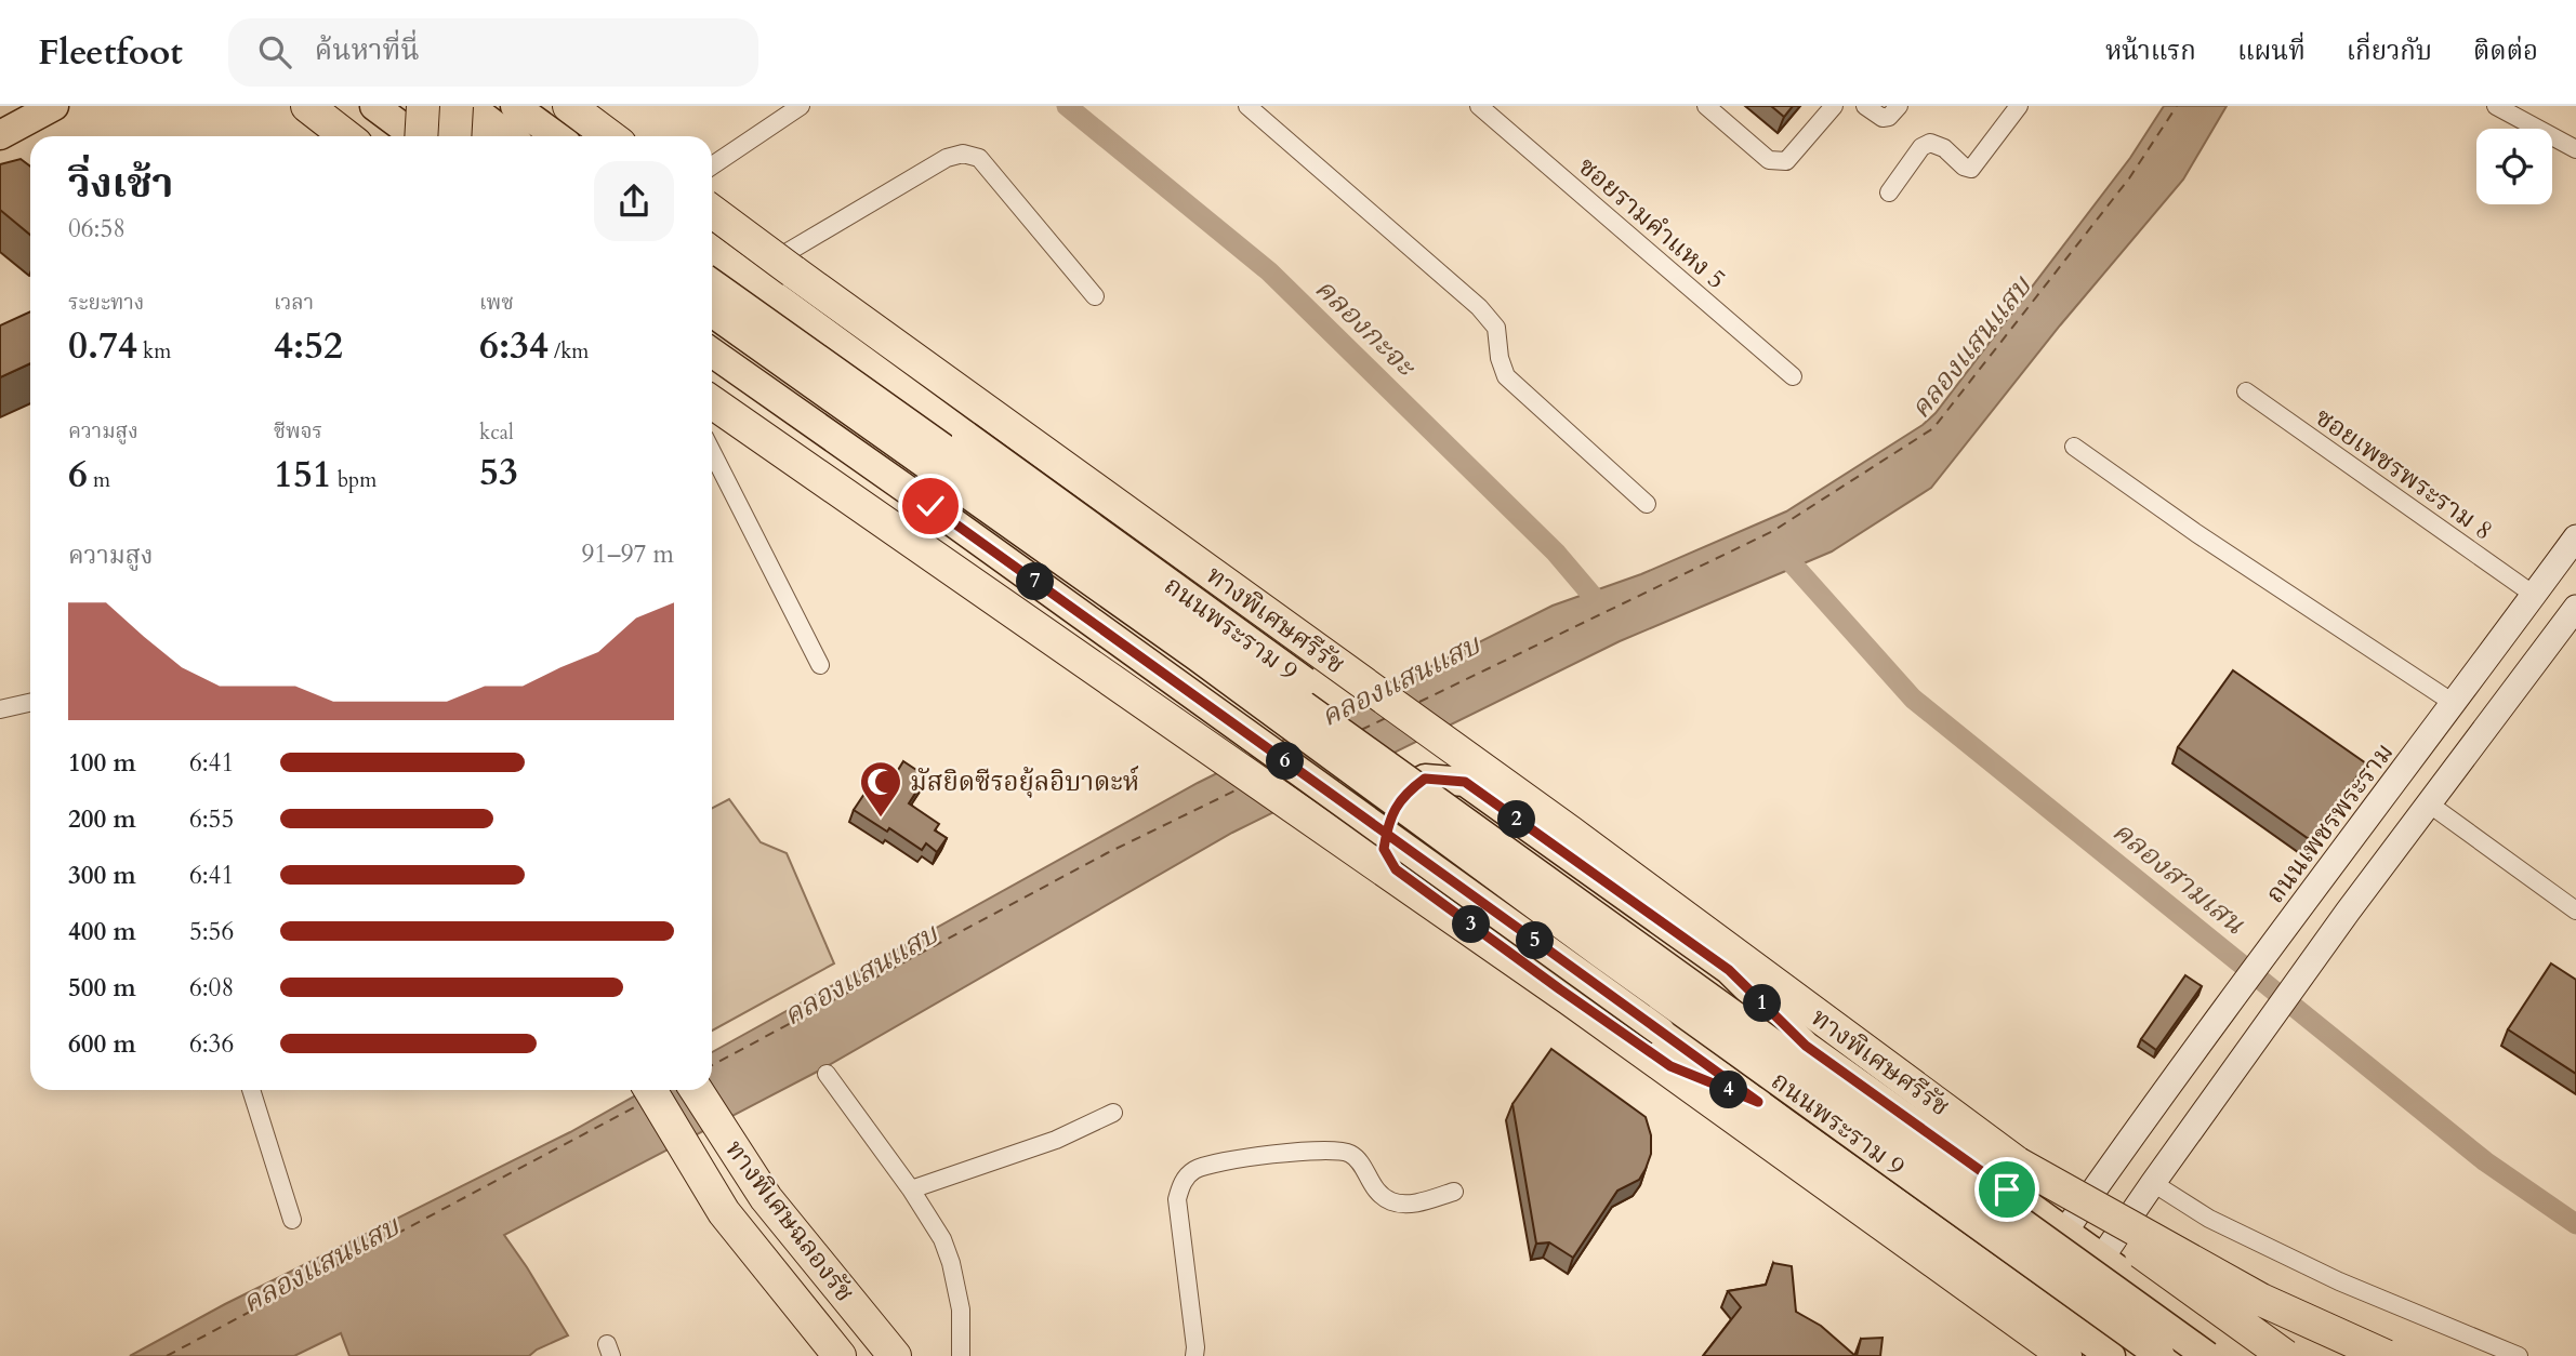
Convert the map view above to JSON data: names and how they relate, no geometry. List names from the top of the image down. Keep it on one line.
{"streets":{"highway":["ทางพิเศษศรีรัช","ทางพิเศษฉลองรัช"],"main road":["ถนนพระราม 9"],"street":["ซอยรามคำแหง 5","ซอยเพชรพระราม 8","ถนนเพชรพระราม"]},"crossings":[["ซอยเพชรพระราม 8","ถนนเพชรพระราม"],["ถนนพระราม 9","ถนนเพชรพระราม"]],"water":["คลองกะจะ","คลองแสนแสบ","คลองสามเสน"],"places":{"mosque":["มัสยิดซีรอยุ้ลอิบาดะห์"]},"page":{"header":"Fleetfoot","search":"ค้นหาที่นี่","nav":["หน้าแรก","แผนที่","เกี่ยวกับ","ติดต่อ"],"heading":["วิ่งเช้า","06:58"],"stats":[["ระยะทาง","0.74 km"],["เวลา","4:52"],["เพซ","6:34 /km"],["ความสูง","6 m"],["ชีพจร","151 bpm"],["kcal","53"]],"chart":["ความสูง","91–97 m"],"pins":["7","6","2","3","5","1","4"],"list":[{"name":"100 m","note":"6:41"},{"name":"200 m","note":"6:55"},{"name":"300 m","note":"6:41"},{"name":"400 m","note":"5:56"},{"name":"500 m","note":"6:08"},{"name":"600 m","note":"6:36"}]}}
